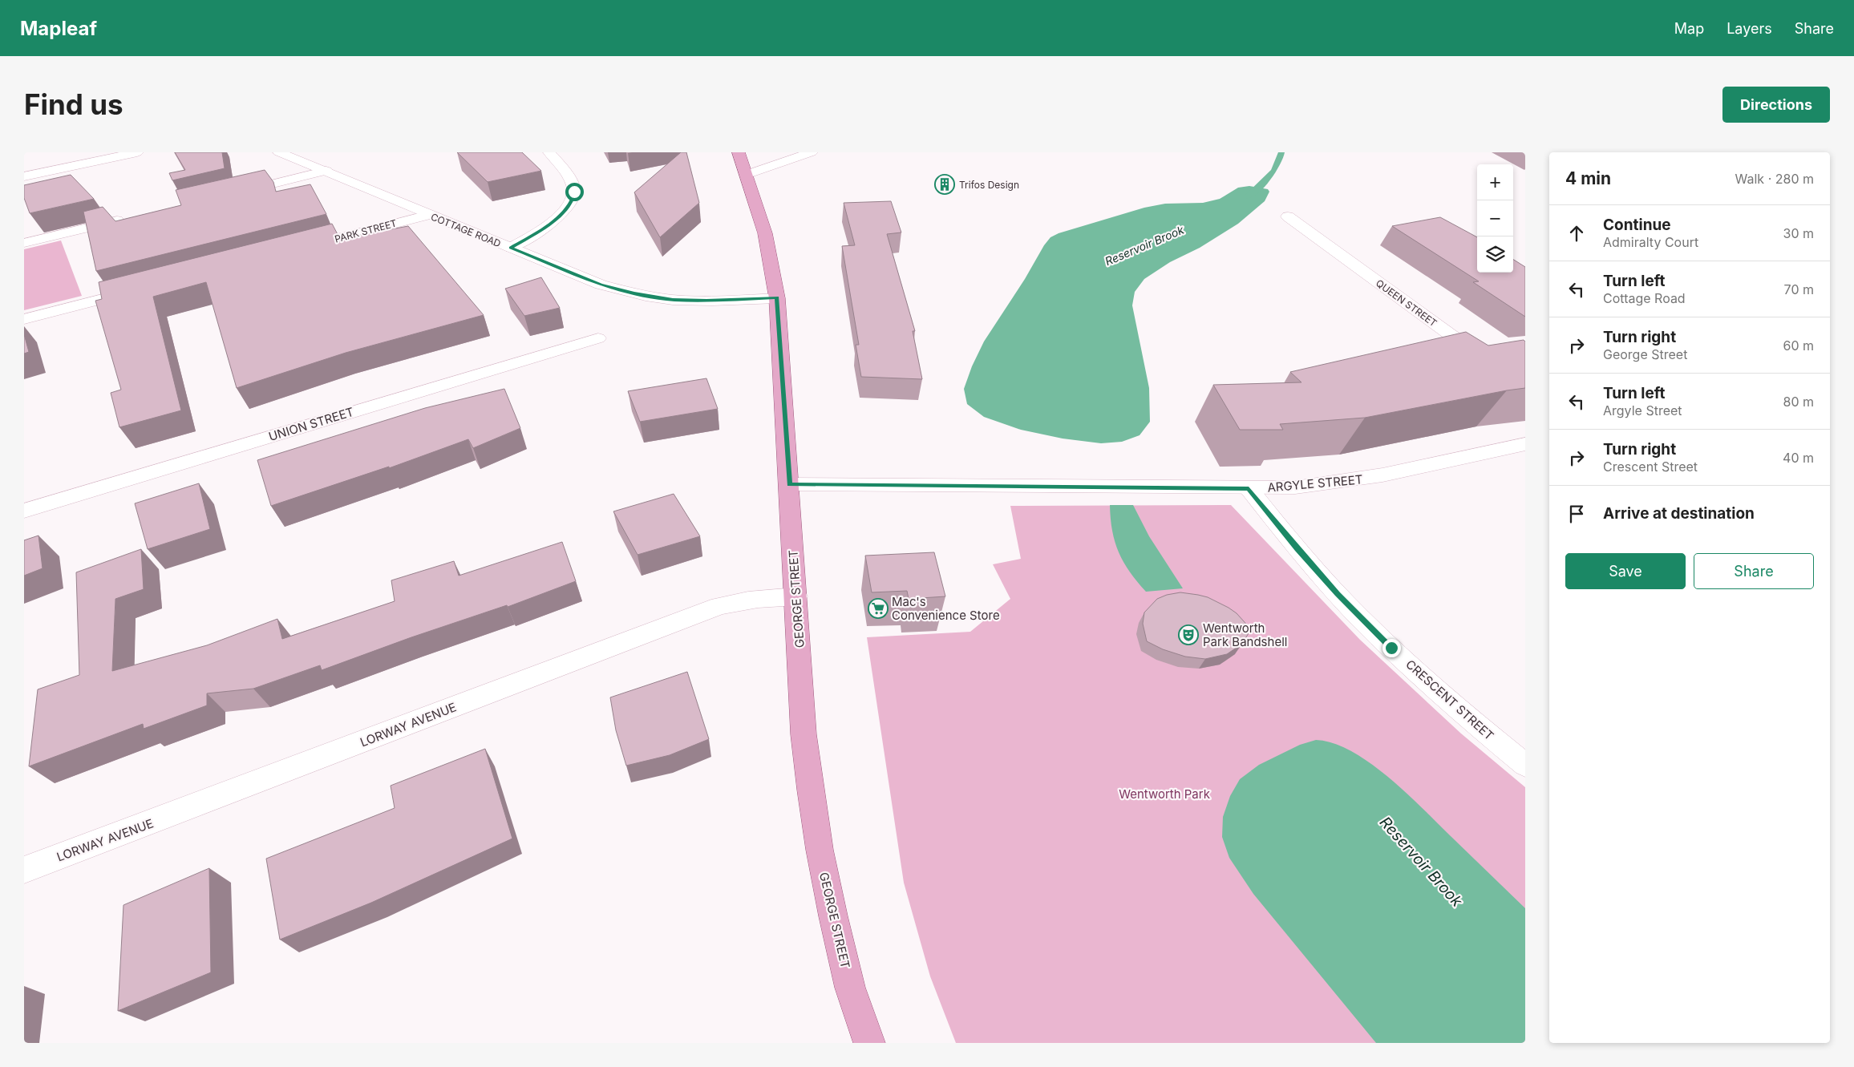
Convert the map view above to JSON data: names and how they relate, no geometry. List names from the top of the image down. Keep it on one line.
{"streets":{"main road":["GEORGE STREET"],"street":["COTTAGE ROAD","PARK STREET","QUEEN STREET","UNION STREET","ARGYLE STREET","CRESCENT STREET","LORWAY AVENUE"]},"crossings":[["COTTAGE ROAD","PARK STREET"],["COTTAGE ROAD","GEORGE STREET"],["ARGYLE STREET","GEORGE STREET"],["ARGYLE STREET","CRESCENT STREET"],["GEORGE STREET","LORWAY AVENUE"]],"water":["Reservoir Brook"],"parks":["Wentworth Park"],"places":{"building":["Trifos Design"],"supermarket":["Mac's Convenience Store"],"theatre":["Wentworth Park Bandshell"]},"page":{"header":"Mapleaf","nav":["Map","Layers","Share"],"buttons":["Directions",["Save","Share"]],"title":"Find us","heading":["4 min","Walk · 280 m"],"map_buttons":["+","−"],"list":[["Continue","Admiralty Court","30 m"],["Turn left","Cottage Road","70 m"],["Turn right","George Street","60 m"],["Turn left","Argyle Street","80 m"],["Turn right","Crescent Street","40 m"],"Arrive at destination"]}}
